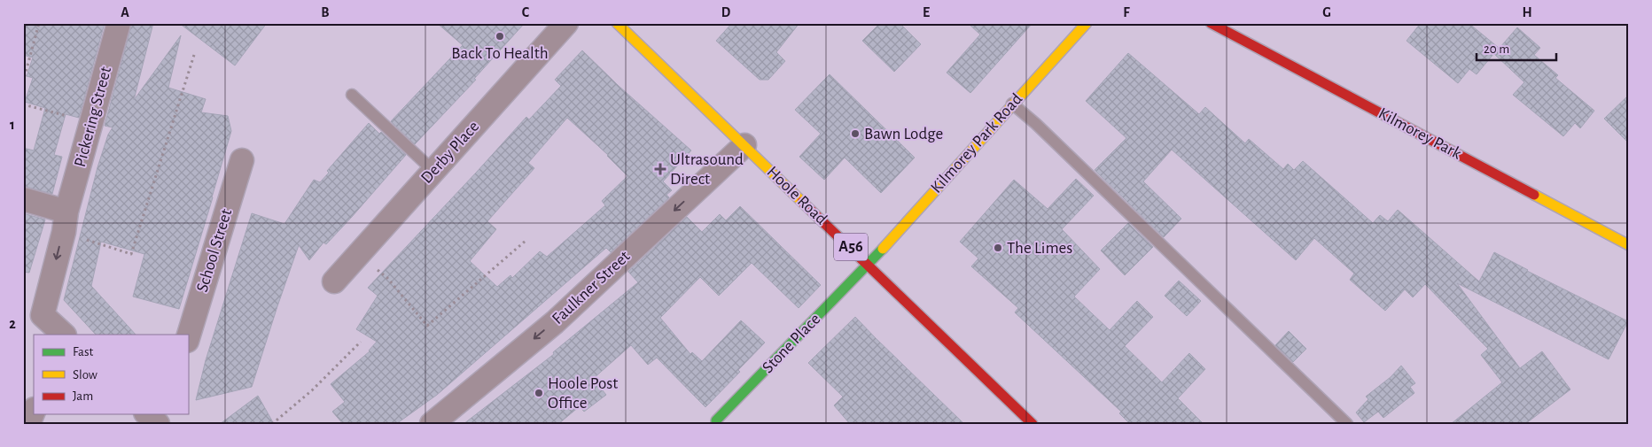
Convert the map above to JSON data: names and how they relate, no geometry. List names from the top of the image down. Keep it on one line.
{"streets":{"main road":["Kilmorey Park","Kilmorey Park Road","Hoole Road","A56","Stone Place"],"street":["Pickering Street","Derby Place","School Street","Faulkner Street"]},"crossings":[["Kilmorey Park Road","Hoole Road"],["Kilmorey Park Road","Stone Place"],["Hoole Road","Faulkner Street"],["Hoole Road","Stone Place"]],"one_way":["Faulkner Street"],"places":{"other":["Back To Health","Bawn Lodge","The Limes","Hoole Post Office"],"health":["Ultrasound Direct"]},"legend":["Fast","Slow","Jam"],"scale_bar":"20 m","grid":{"columns":["A","B","C","D","E","F","G","H"],"rows":["1","2"]}}
